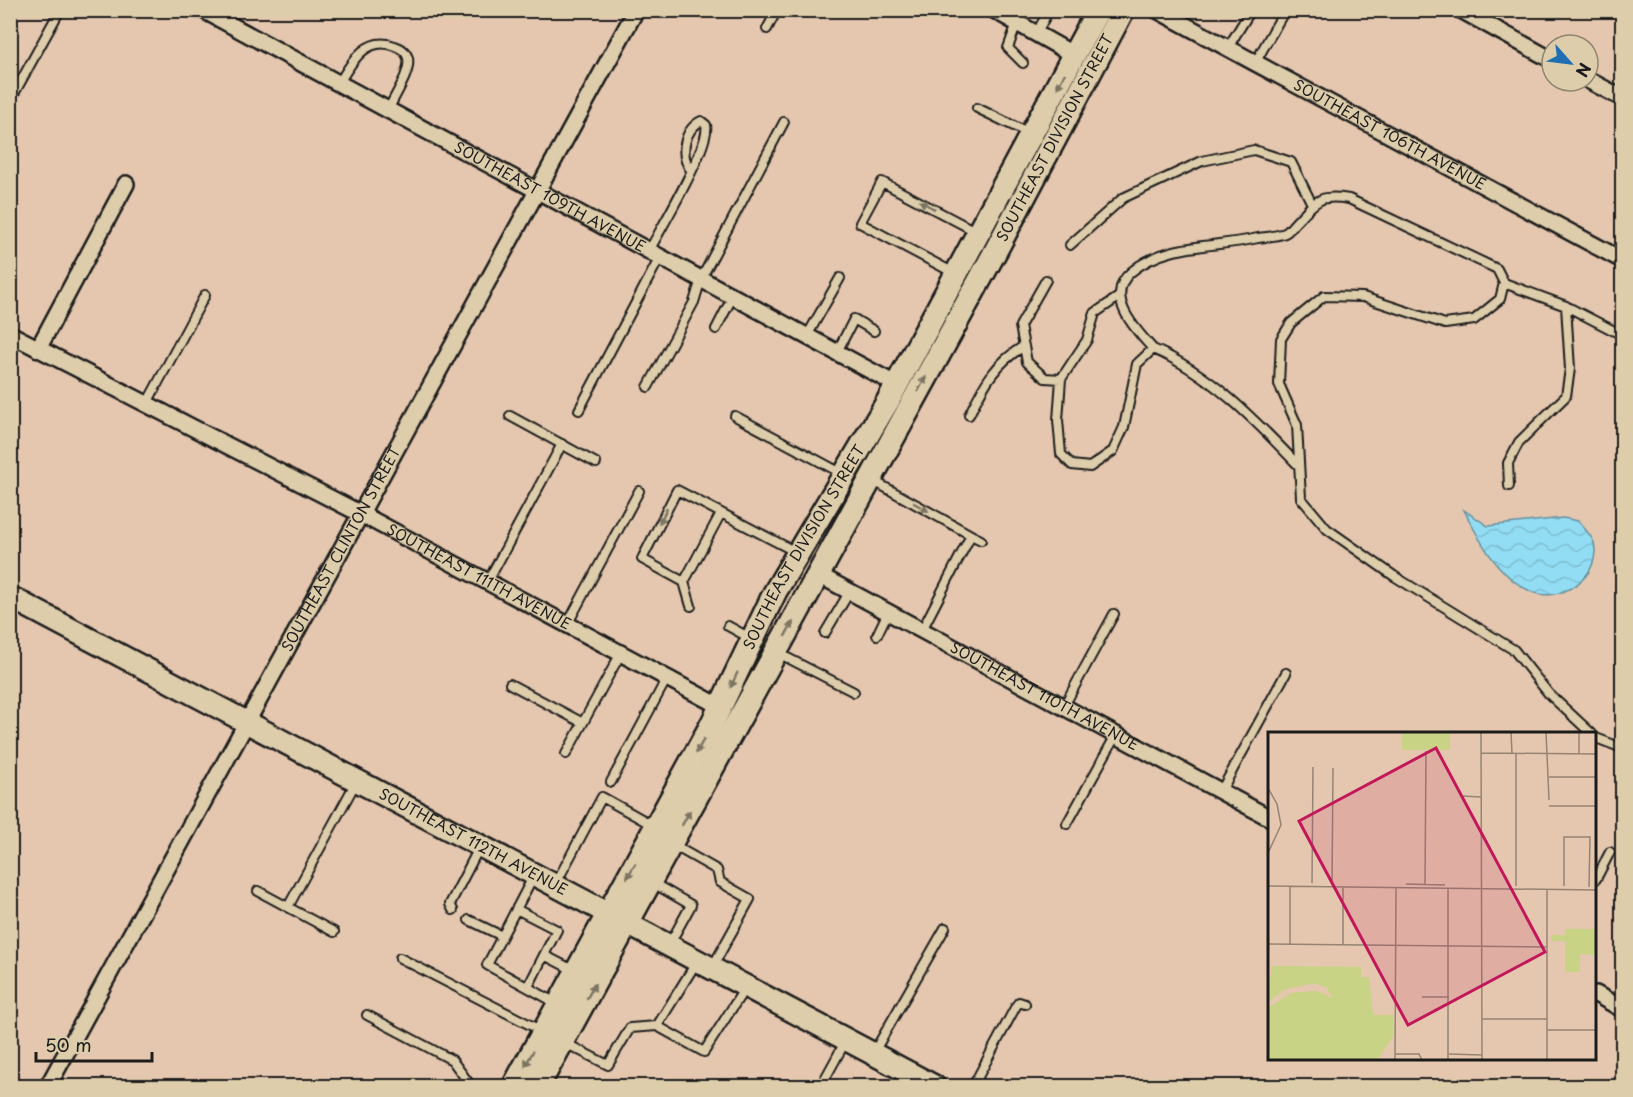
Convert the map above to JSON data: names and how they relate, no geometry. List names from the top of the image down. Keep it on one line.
{"streets":{"main road":["SOUTHEAST DIVISION STREET","SOUTHEAST 112TH AVENUE"],"street":["SOUTHEAST 106TH AVENUE","SOUTHEAST 109TH AVENUE","SOUTHEAST CLINTON STREET","SOUTHEAST 111TH AVENUE","SOUTHEAST 110TH AVENUE"]},"crossings":[["SOUTHEAST DIVISION STREET","SOUTHEAST 109TH AVENUE"],["SOUTHEAST DIVISION STREET","SOUTHEAST 111TH AVENUE"],["SOUTHEAST DIVISION STREET","SOUTHEAST 110TH AVENUE"],["SOUTHEAST DIVISION STREET","SOUTHEAST 112TH AVENUE"],["SOUTHEAST 109TH AVENUE","SOUTHEAST CLINTON STREET"],["SOUTHEAST CLINTON STREET","SOUTHEAST 111TH AVENUE"],["SOUTHEAST CLINTON STREET","SOUTHEAST 112TH AVENUE"]],"scale_bar":"50 m","north":"bottom right"}
